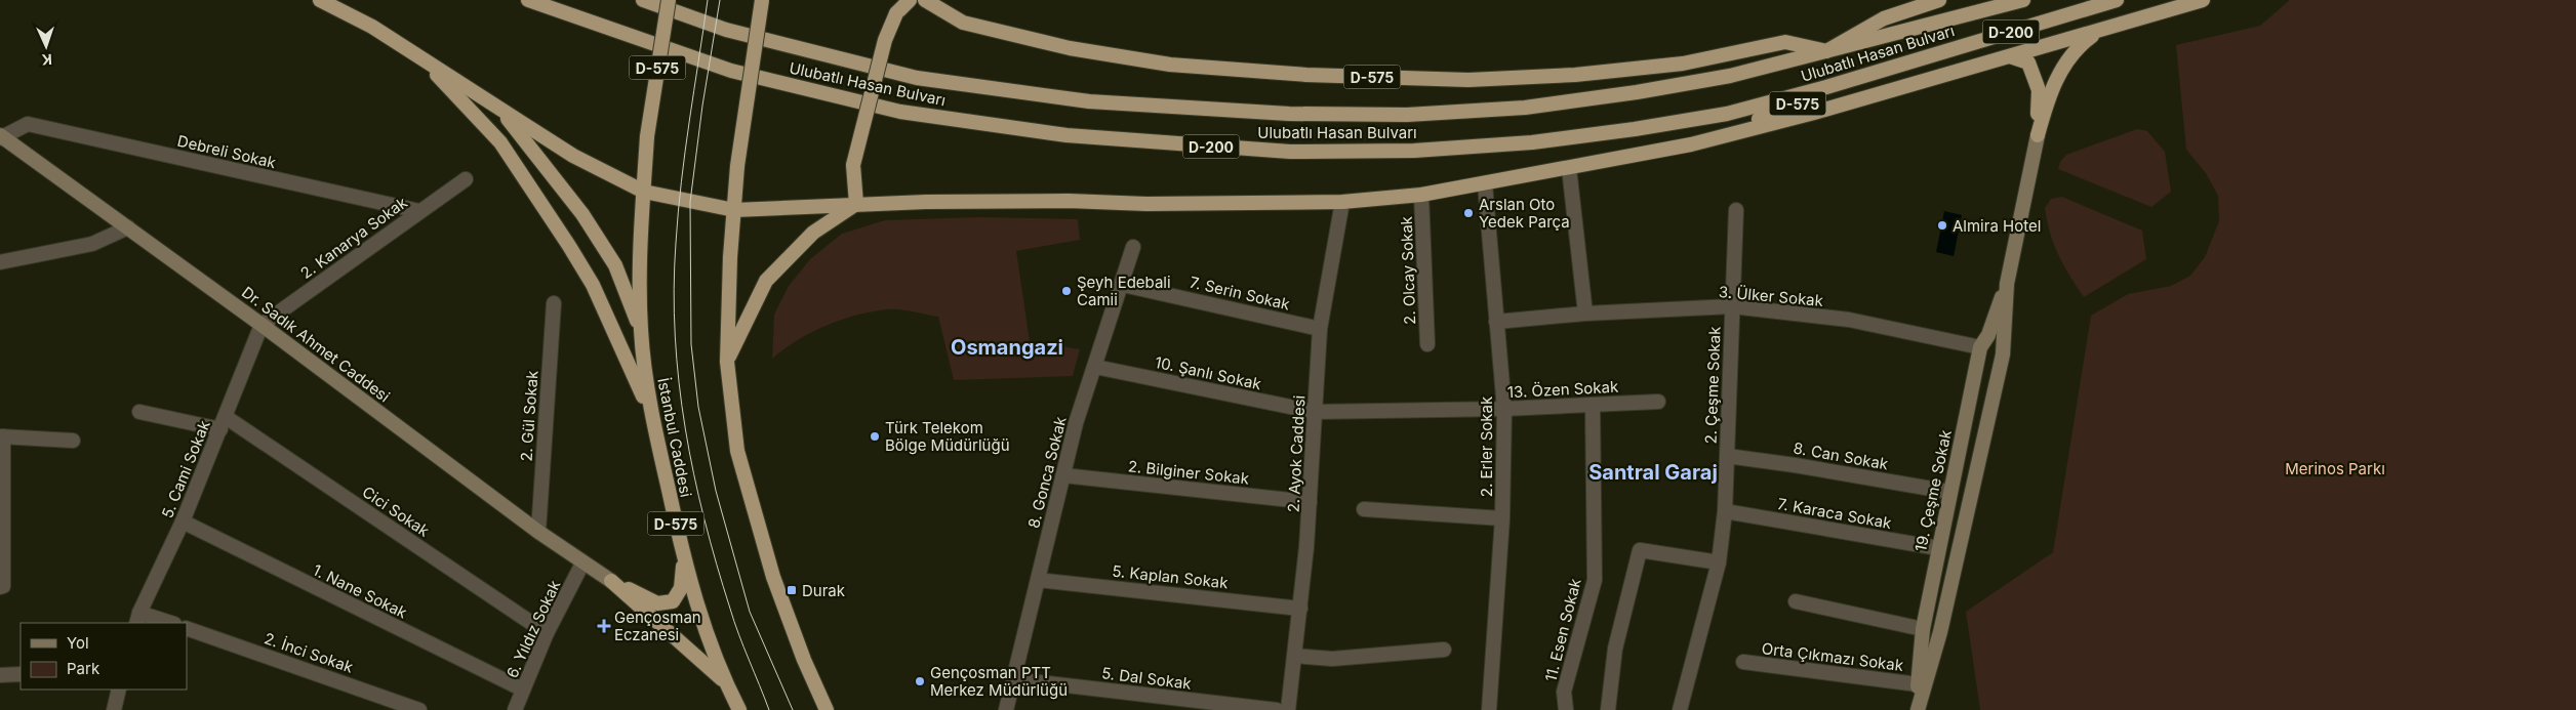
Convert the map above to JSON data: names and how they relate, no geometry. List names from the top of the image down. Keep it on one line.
{"streets":{"highway":["D-200","Ulubatlı Hasan Bulvarı","D-575","İstanbul Caddesi"],"main road":["Dr. Sadık Ahmet Caddesi","19. Çeşme Sokak"],"street":["Debreli Sokak","2. Kanarya Sokak","2. Olcay Sokak","7. Serin Sokak","3. Ülker Sokak","10. Şanlı Sokak","2. Çeşme Sokak","13. Özen Sokak","2. Gül Sokak","2. Erler Sokak","2. Ayok Caddesi","8. Can Sokak","5. Cami Sokak","8. Gonca Sokak","2. Bilginer Sokak","Cici Sokak","7. Karaca Sokak","5. Kaplan Sokak","1. Nane Sokak","6. Yıldız Sokak","11. Esen Sokak","2. İnci Sokak","Orta Çıkmazı Sokak","5. Dal Sokak"]},"crossings":[["Ulubatlı Hasan Bulvarı","D-575"],["D-575","2. Olcay Sokak"],["D-575","İstanbul Caddesi"],["D-575","2. Erler Sokak"],["D-575","2. Ayok Caddesi"],["Debreli Sokak","2. Kanarya Sokak"],["Debreli Sokak","Dr. Sadık Ahmet Caddesi"],["2. Kanarya Sokak","Dr. Sadık Ahmet Caddesi"],["2. Kanarya Sokak","5. Cami Sokak"],["7. Serin Sokak","2. Ayok Caddesi"],["7. Serin Sokak","8. Gonca Sokak"],["3. Ülker Sokak","2. Çeşme Sokak"],["3. Ülker Sokak","2. Erler Sokak"],["3. Ülker Sokak","19. Çeşme Sokak"],["Dr. Sadık Ahmet Caddesi","2. Gül Sokak"],["Dr. Sadık Ahmet Caddesi","5. Cami Sokak"],["Dr. Sadık Ahmet Caddesi","6. Yıldız Sokak"],["10. Şanlı Sokak","13. Özen Sokak"],["10. Şanlı Sokak","2. Ayok Caddesi"],["10. Şanlı Sokak","8. Gonca Sokak"],["2. Çeşme Sokak","8. Can Sokak"],["2. Çeşme Sokak","7. Karaca Sokak"],["13. Özen Sokak","2. Erler Sokak"],["13. Özen Sokak","2. Ayok Caddesi"],["13. Özen Sokak","11. Esen Sokak"],["2. Ayok Caddesi","2. Bilginer Sokak"],["2. Ayok Caddesi","5. Kaplan Sokak"],["8. Can Sokak","19. Çeşme Sokak"],["5. Cami Sokak","Cici Sokak"],["5. Cami Sokak","1. Nane Sokak"],["8. Gonca Sokak","2. Bilginer Sokak"],["8. Gonca Sokak","5. Kaplan Sokak"],["8. Gonca Sokak","5. Dal Sokak"],["19. Çeşme Sokak","7. Karaca Sokak"],["19. Çeşme Sokak","Orta Çıkmazı Sokak"],["Cici Sokak","6. Yıldız Sokak"],["1. Nane Sokak","6. Yıldız Sokak"]],"districts":["Osmangazi","Santral Garaj"],"parks":["Merinos Parkı"],"places":{"other":["Arslan Oto Yedek Parça","Almira Hotel","Şeyh Edebali Camii","Türk Telekom Bölge Müdürlüğü","Gençosman PTT Merkez Müdürlüğü"],"transit":["Durak"],"health":["Gençosman Eczanesi"]},"legend":["Yol","Park"],"north":"bottom"}
